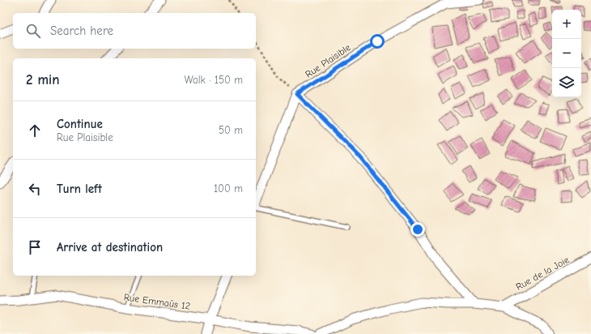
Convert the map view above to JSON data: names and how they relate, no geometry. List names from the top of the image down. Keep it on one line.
{"streets":{"street":["Rue Plaisible","Rue de la Joie","Rue Emmaüs 12"]},"page":{"map_buttons":["+","−"],"search":"Search here","heading":["2 min","Walk · 150 m"],"list":[["Continue","Rue Plaisible","50 m"],["Turn left","100 m"],"Arrive at destination"]}}
